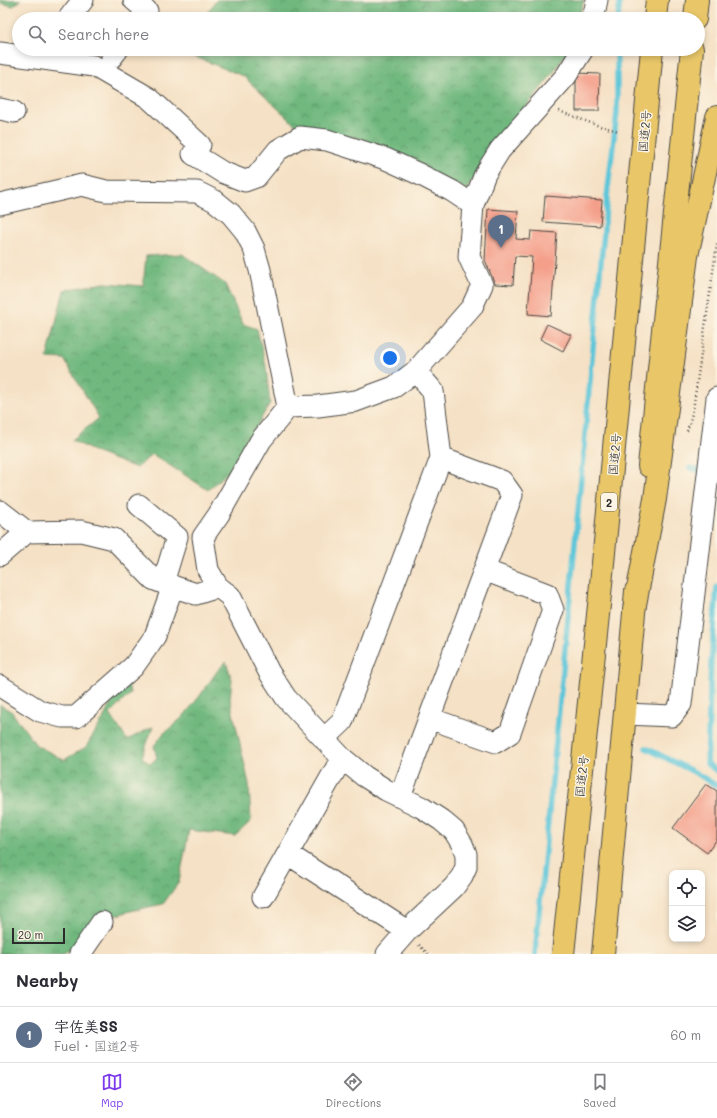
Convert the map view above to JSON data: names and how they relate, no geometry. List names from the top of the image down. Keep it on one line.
{"streets":{"highway":["国道2号","2"]},"scale_bar":"20 m","page":{"search":"Search here","pins":"1","scale":"20 m","heading":"Nearby","list":[{"mark":"1","name":"宇佐美SS","note":"Fuel · 国道2号","value":"60 m"}],"nav":["Map","Directions","Saved"]}}
